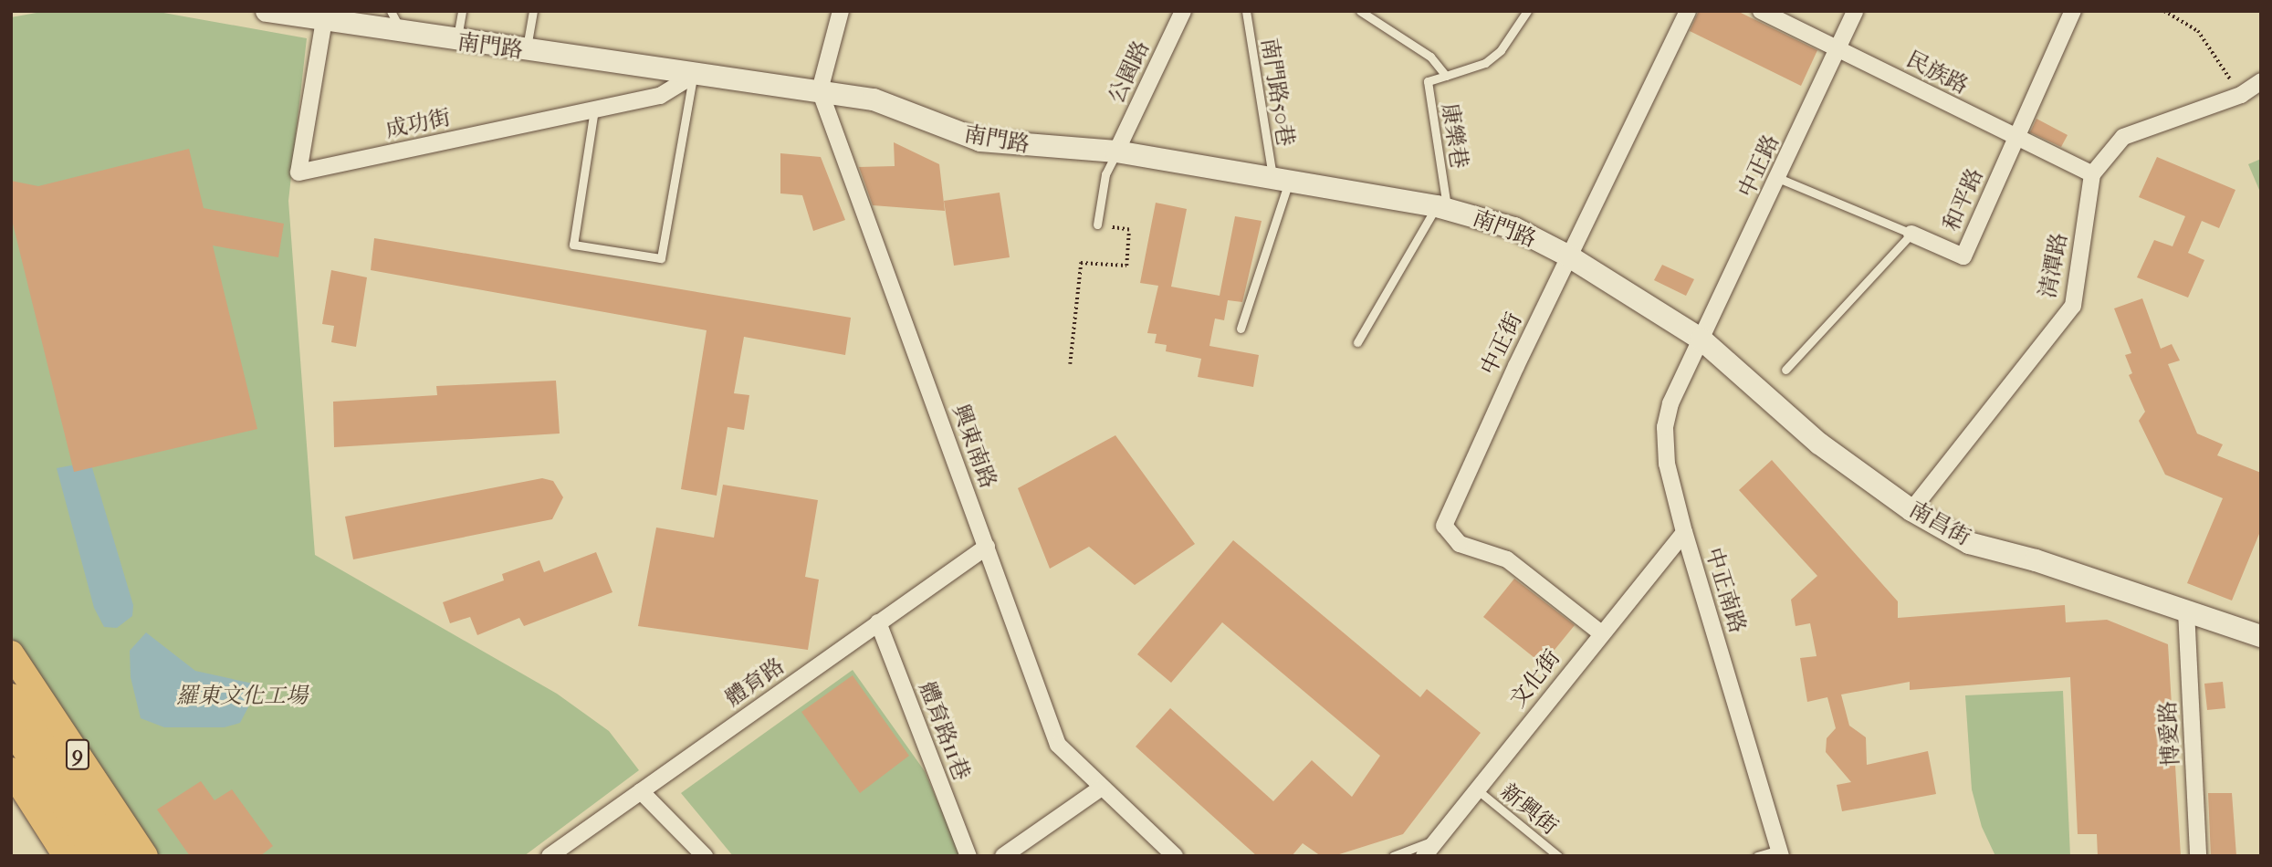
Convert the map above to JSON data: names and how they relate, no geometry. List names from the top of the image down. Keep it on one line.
{"streets":{"main road":["9"],"street":["南門路","公園路","民族路","成功街","中正路","和平路","清潭路","中正街","興東南路","南昌街","中正南路","文化街","體育路","體育路11巷","博愛路"],"lane":["南門路50巷","康樂巷","新興街"]},"crossings":[["南門路","公園路"],["南門路","南門路50巷"],["南門路","成功街"],["南門路","康樂巷"],["南門路","中正路"],["南門路","中正街"],["南門路","興東南路"],["南門路","南昌街"],["南門路","中正南路"],["民族路","中正路"],["民族路","和平路"],["民族路","清潭路"],["中正路","南昌街"],["中正路","中正南路"],["清潭路","南昌街"],["中正街","文化街"],["興東南路","體育路"],["南昌街","中正南路"],["南昌街","博愛路"],["中正南路","文化街"],["文化街","新興街"],["體育路","體育路11巷"]],"parks":["羅東文化工場"]}
